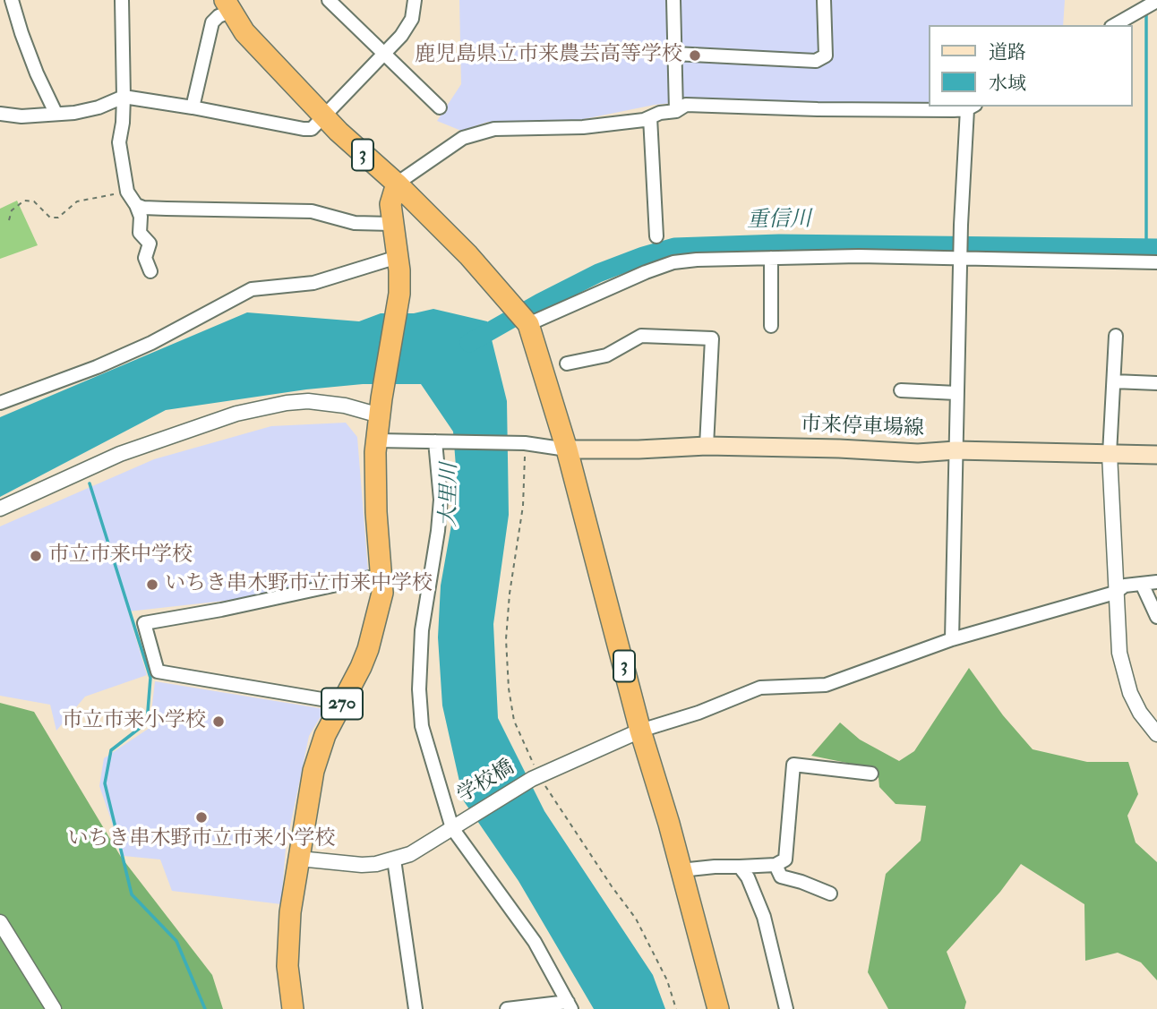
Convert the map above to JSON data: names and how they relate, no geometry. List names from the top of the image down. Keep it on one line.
{"streets":{"highway":["3","270"],"main road":["市来停車場線"],"street":["学校橋"]},"crossings":[["3","市来停車場線"],["3","270"],["3","学校橋"],["270","学校橋"]],"water":["重信川","大里川"],"places":["鹿児島県立市来農芸高等学校","市立市来中学校","いちき串木野市立市来中学校","市立市来小学校","いちき串木野市立市来小学校"],"legend":["道路","水域"]}
